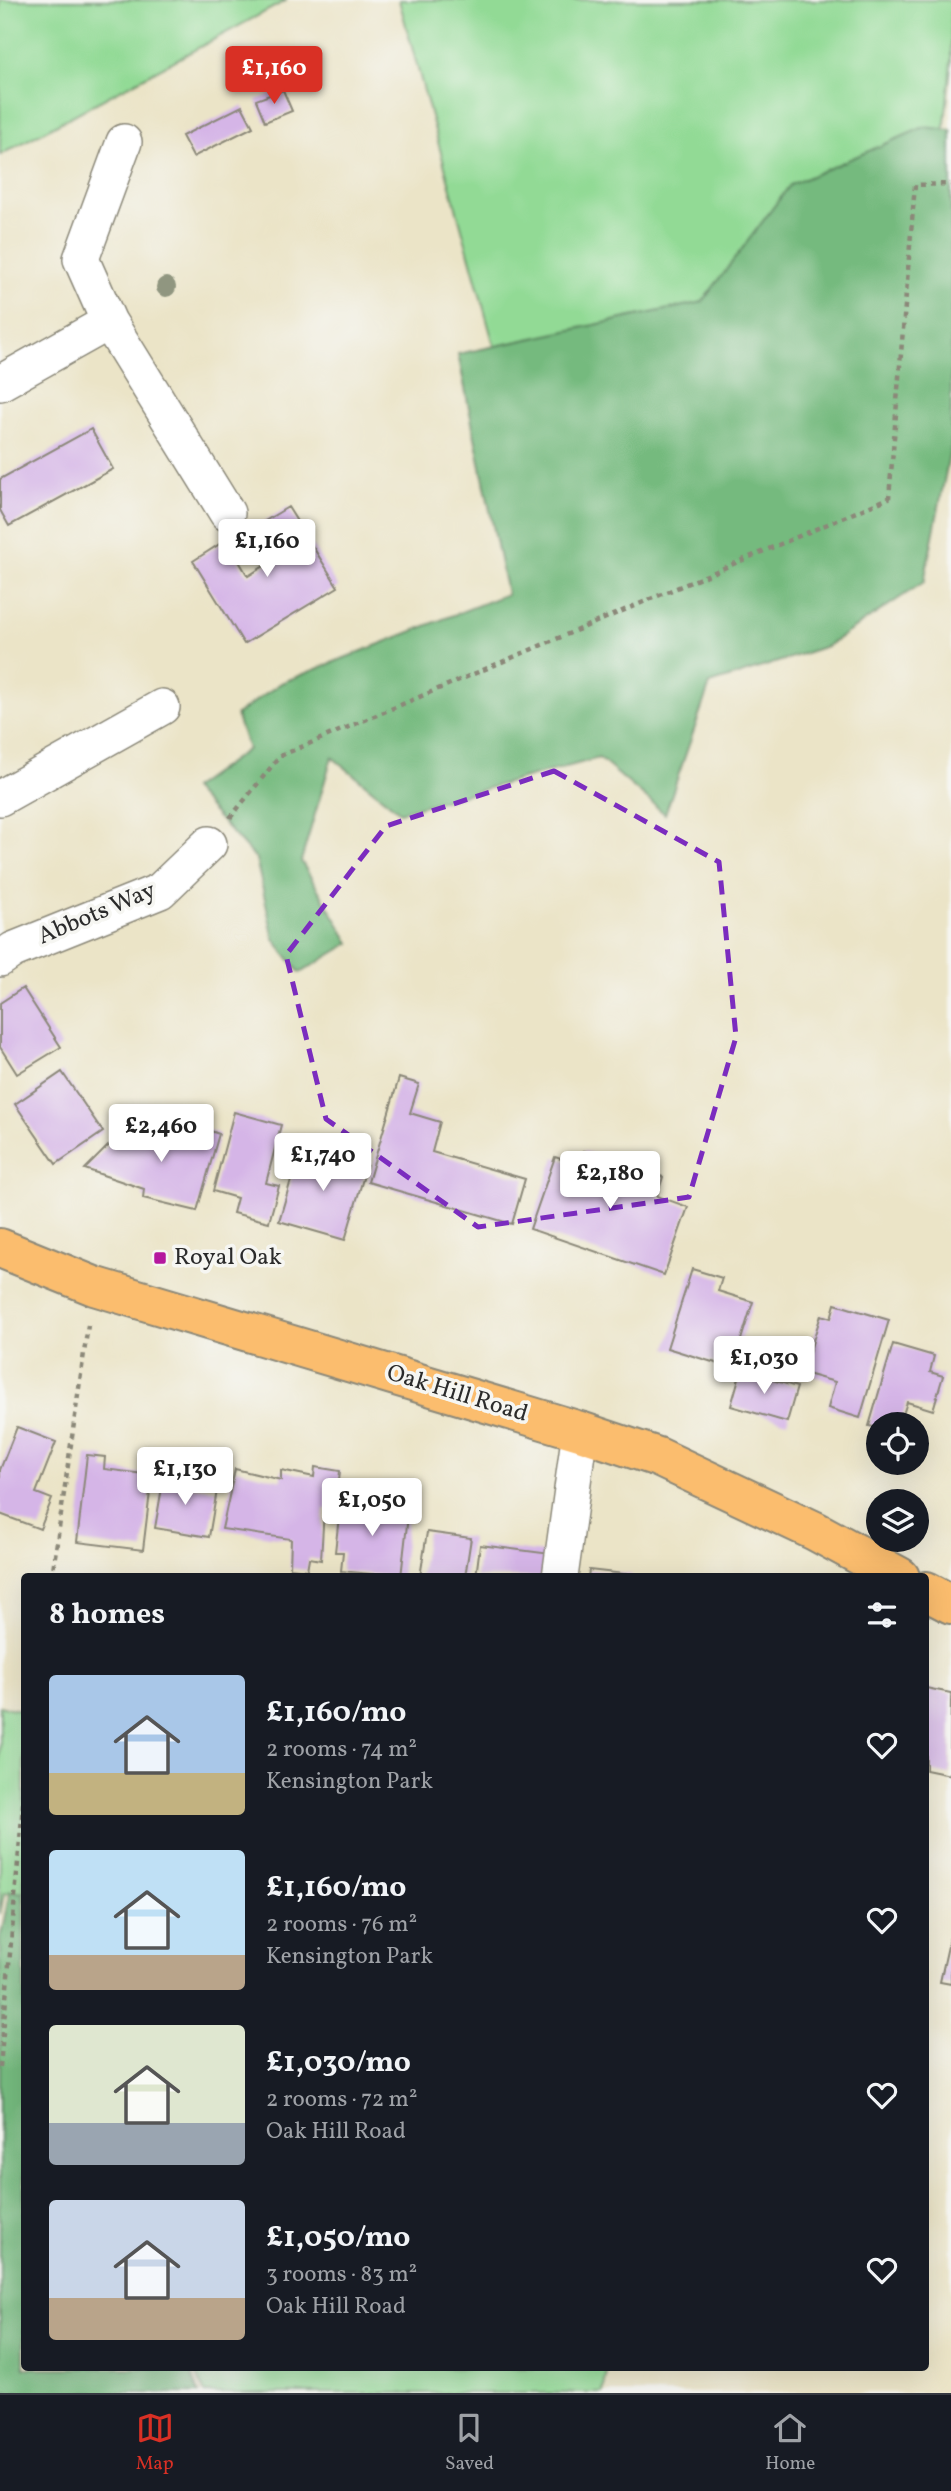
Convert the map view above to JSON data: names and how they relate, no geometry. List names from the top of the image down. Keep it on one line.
{"streets":{"main road":["Oak Hill Road"],"street":["Abbots Way"]},"places":{"transit":["Royal Oak"]},"page":{"price":["£1,160","£1,160","£2,460","£1,740","£2,180","£1,030","£1,130","£1,050"],"heading":"8 homes","list":[{"name":"£1,160/mo","note":"2 rooms · 74 m² · Kensington Park"},{"name":"£1,160/mo","note":"2 rooms · 76 m² · Kensington Park"},{"name":"£1,030/mo","note":"2 rooms · 72 m² · Oak Hill Road"},{"name":"£1,050/mo","note":"3 rooms · 83 m² · Oak Hill Road"}],"tabs":["Map","Saved","Home"]}}
